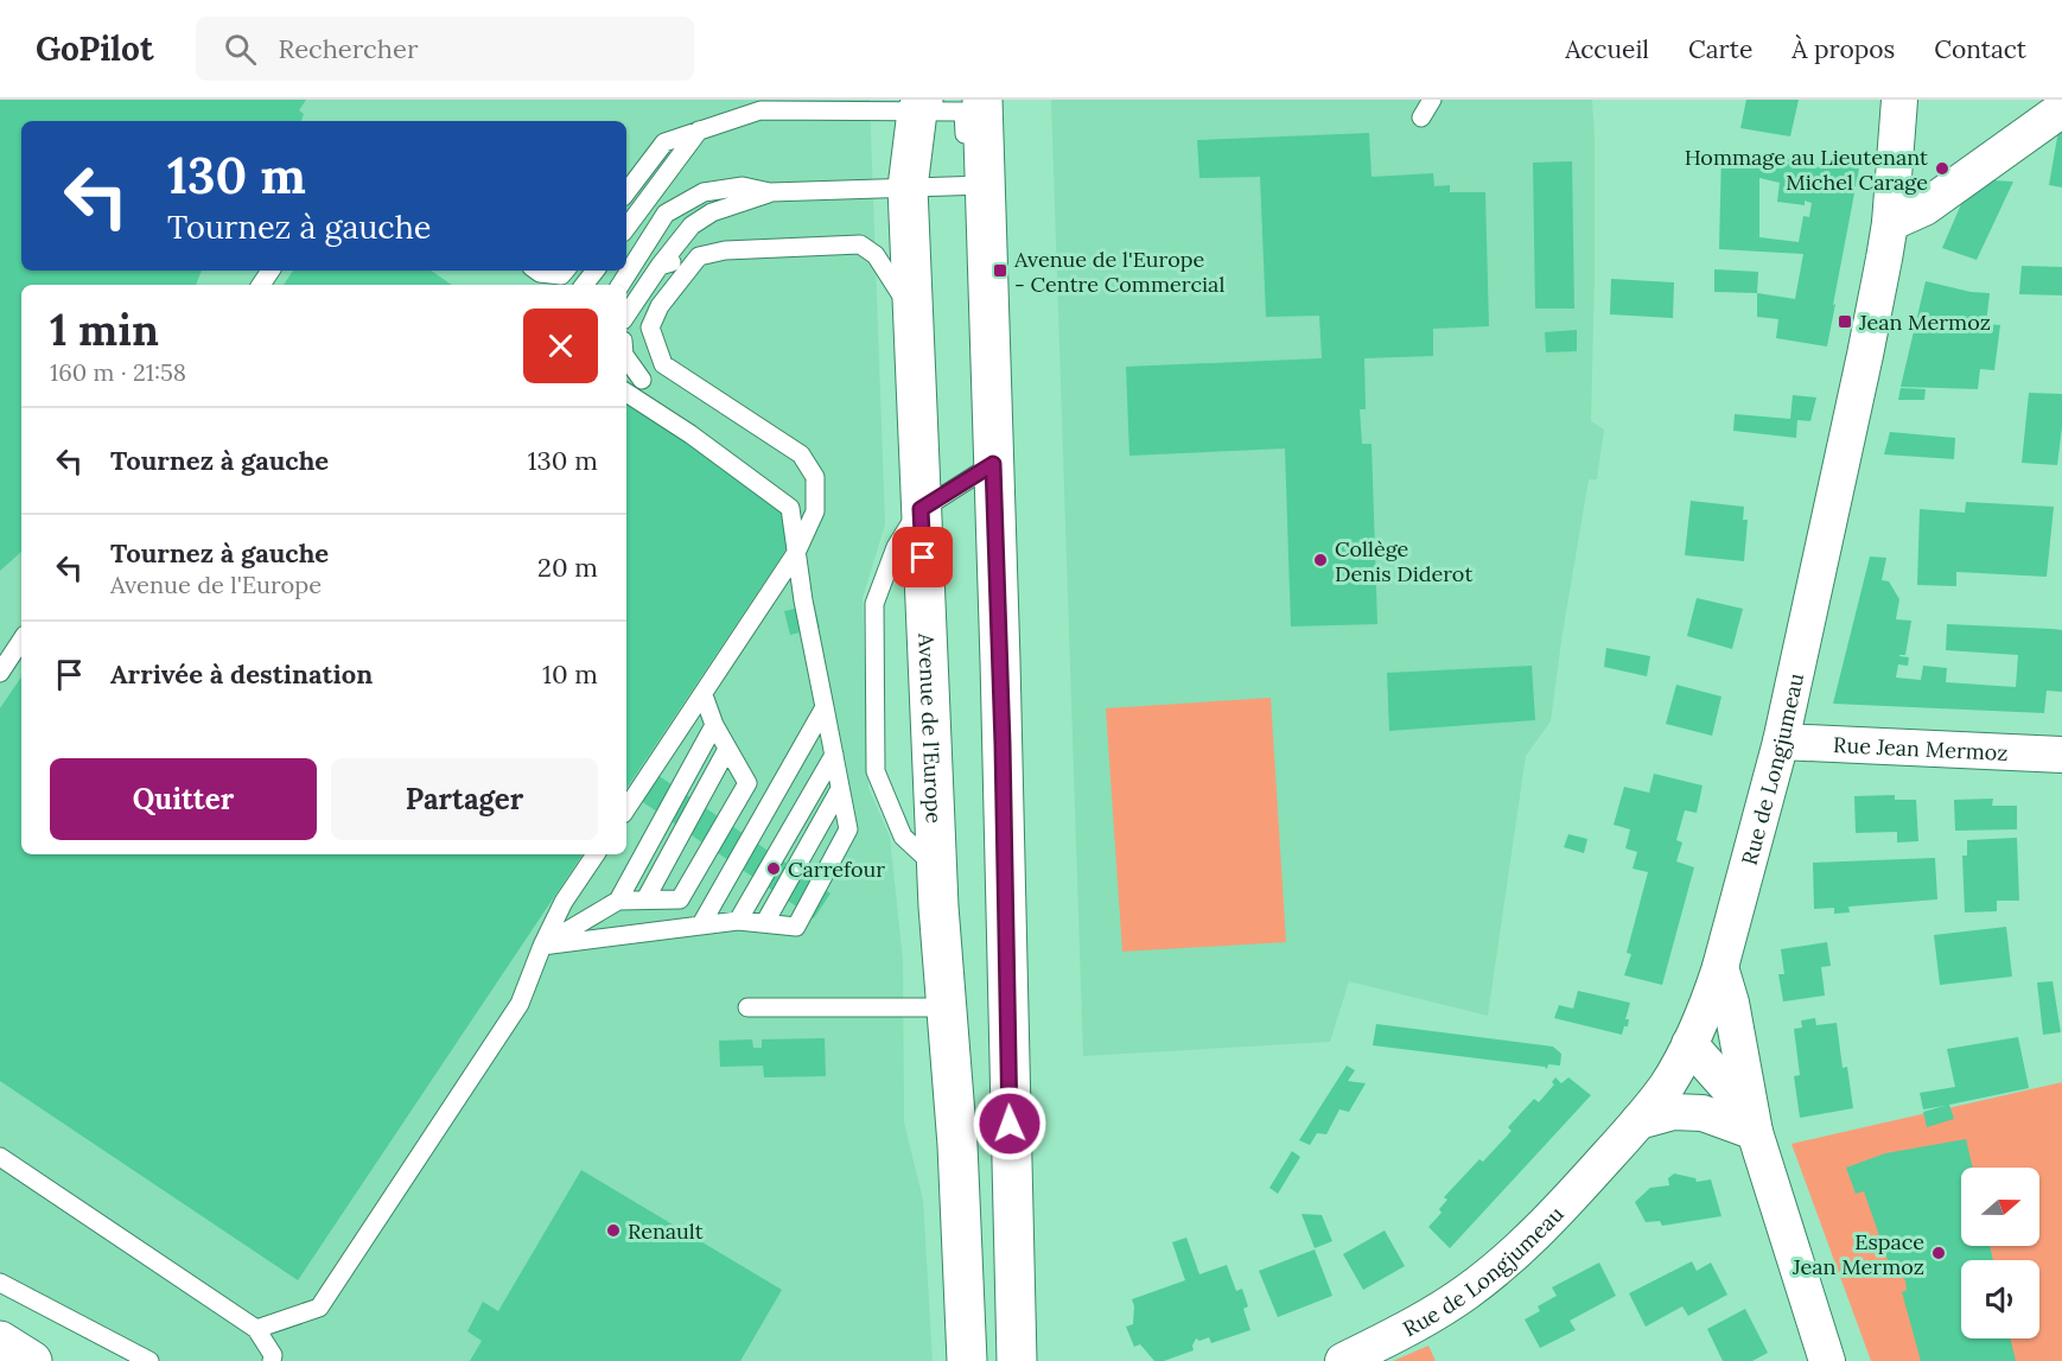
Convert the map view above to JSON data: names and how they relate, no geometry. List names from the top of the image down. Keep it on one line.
{"streets":{"main road":["Avenue de l'Europe"],"street":["Rue Jean Mermoz","Rue de Longjumeau"]},"crossings":[["Rue Jean Mermoz","Rue de Longjumeau"]],"places":{"other":["Hommage au Lieutenant Michel Carage","Collège Denis Diderot","Carrefour","Renault","Espace Jean Mermoz"],"transit":["Avenue de l'Europe - Centre Commercial","Jean Mermoz"]},"north":"right","page":{"header":"GoPilot","search":"Rechercher","nav":["Accueil","Carte","À propos","Contact"],"turn":["130 m","Tournez à gauche"],"heading":["1 min","160 m · 21:58"],"list":[{"name":"Tournez à gauche","value":"130 m"},{"name":"Tournez à gauche","note":"Avenue de l'Europe","value":"20 m"},{"name":"Arrivée à destination","value":"10 m"}],"buttons":["Quitter","Partager"]}}
